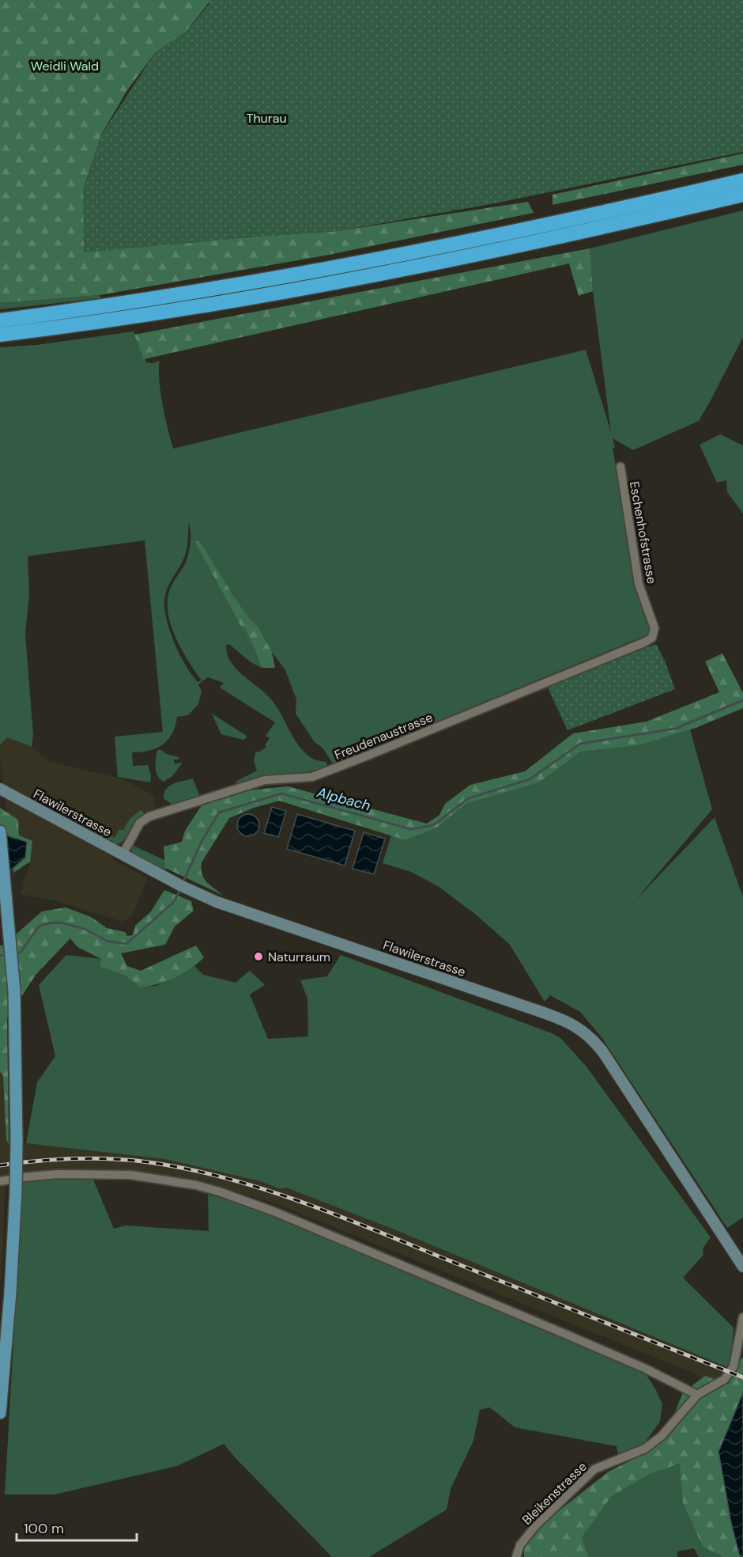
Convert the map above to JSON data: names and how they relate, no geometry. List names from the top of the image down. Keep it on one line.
{"streets":{"main road":["Flawilerstrasse"],"street":["Eschenhofstrasse","Freudenaustrasse","Bleikenstrasse"]},"crossings":[["Eschenhofstrasse","Freudenaustrasse"],["Freudenaustrasse","Flawilerstrasse"]],"water":["Alpbach"],"parks":["Weidli Wald","Thurau"],"places":["Naturraum"],"scale_bar":"100 m"}
